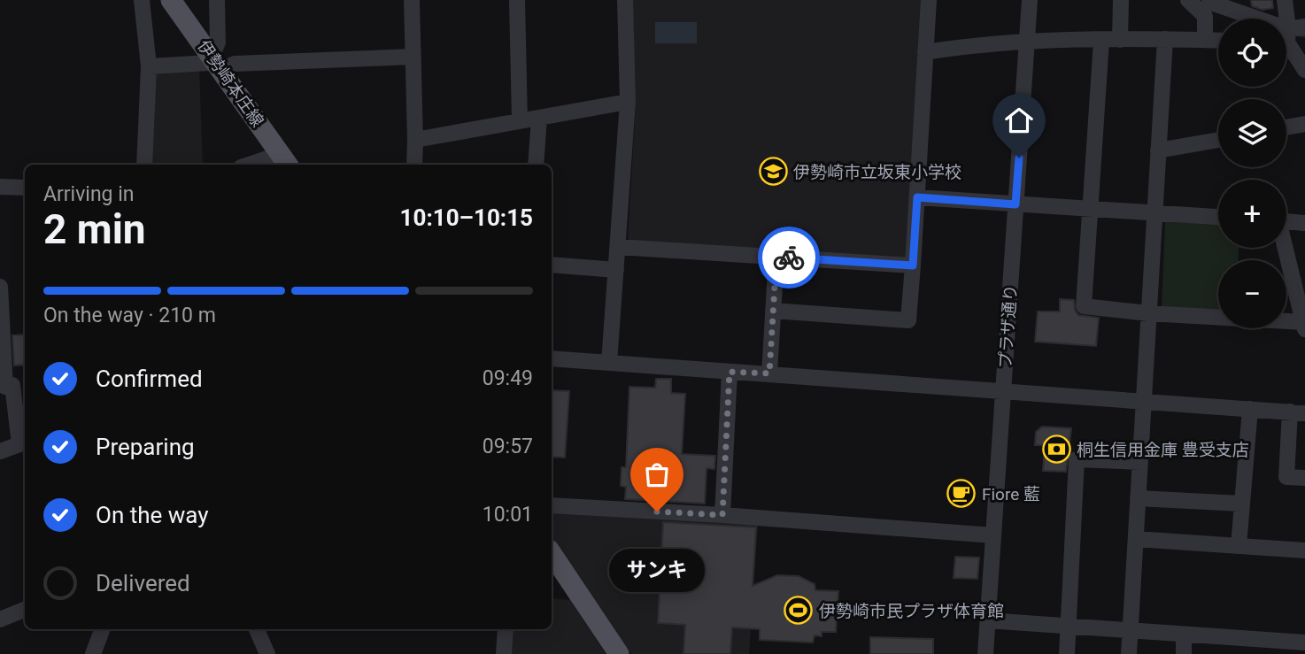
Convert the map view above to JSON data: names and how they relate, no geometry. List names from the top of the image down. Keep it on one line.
{"streets":{"main road":["伊勢崎本庄線"],"street":["プラザ通り"]},"places":{"school or university":["伊勢崎市立坂東小学校"],"bank":["桐生信用金庫 豊受支店"],"cafe":["Fiore 藍"],"other":["サンキ"],"sports":["伊勢崎市民プラザ体育館"]},"page":{"map_buttons":["+","−"],"heading":["2 min","Arriving in","10:10–10:15"],"bar":"On the way · 210 m","list":[["Confirmed","09:49"],["Preparing","09:57"],["On the way","10:01"],"Delivered"],"bubble":"サンキ"}}
